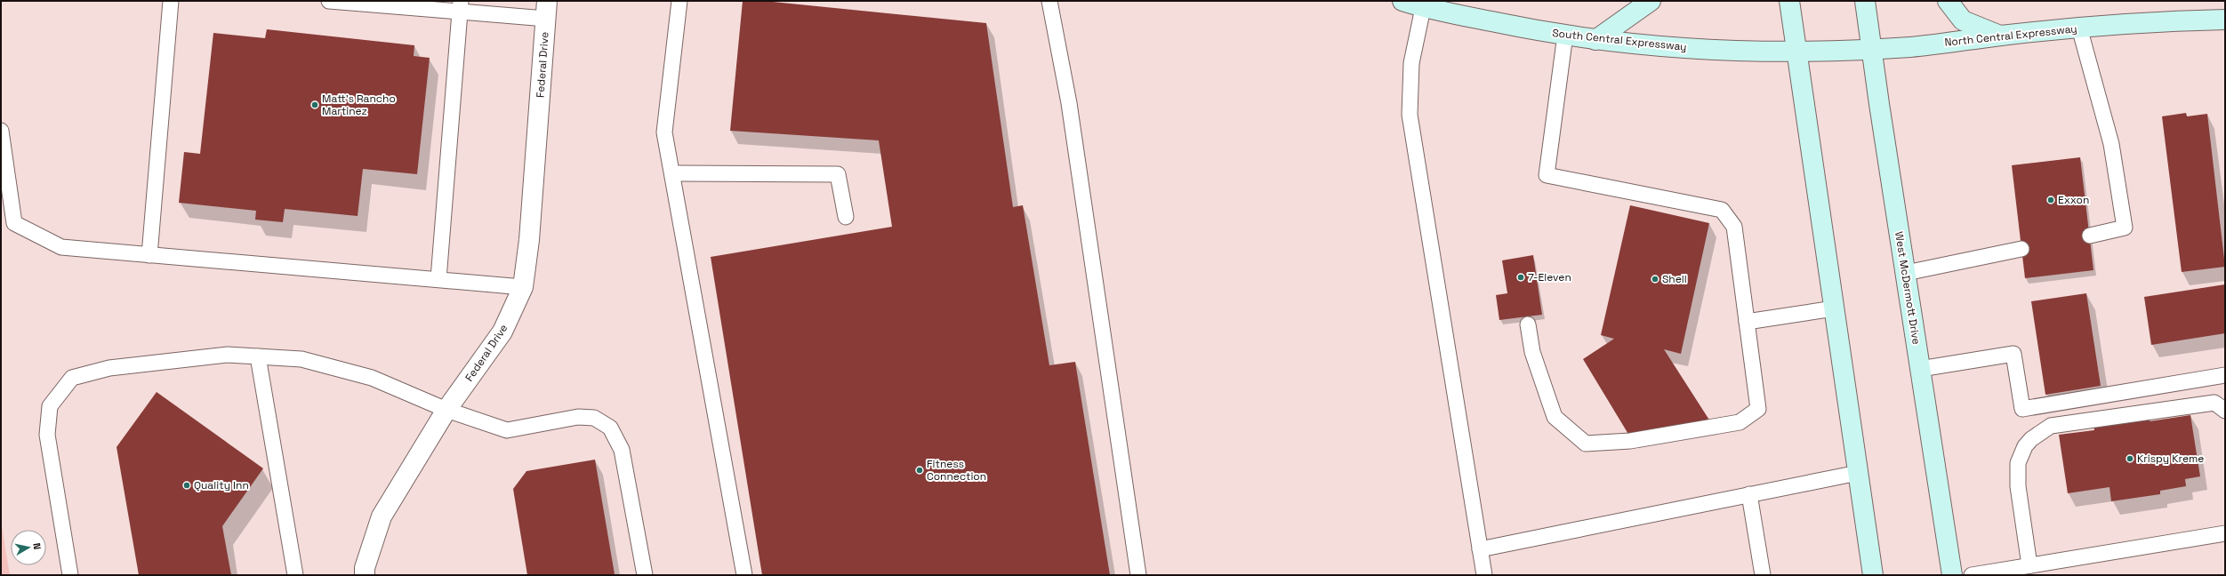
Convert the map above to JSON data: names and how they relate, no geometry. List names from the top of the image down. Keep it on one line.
{"streets":{"main road":["North Central Expressway","South Central Expressway","West McDermott Drive"],"street":["Federal Drive"]},"crossings":[["North Central Expressway","South Central Expressway"],["North Central Expressway","West McDermott Drive"]],"places":["Matt’s Rancho Martinez","Exxon","7-Eleven","Shell","Krispy Kreme","Fitness Connection","Quality Inn"],"north":"right"}
